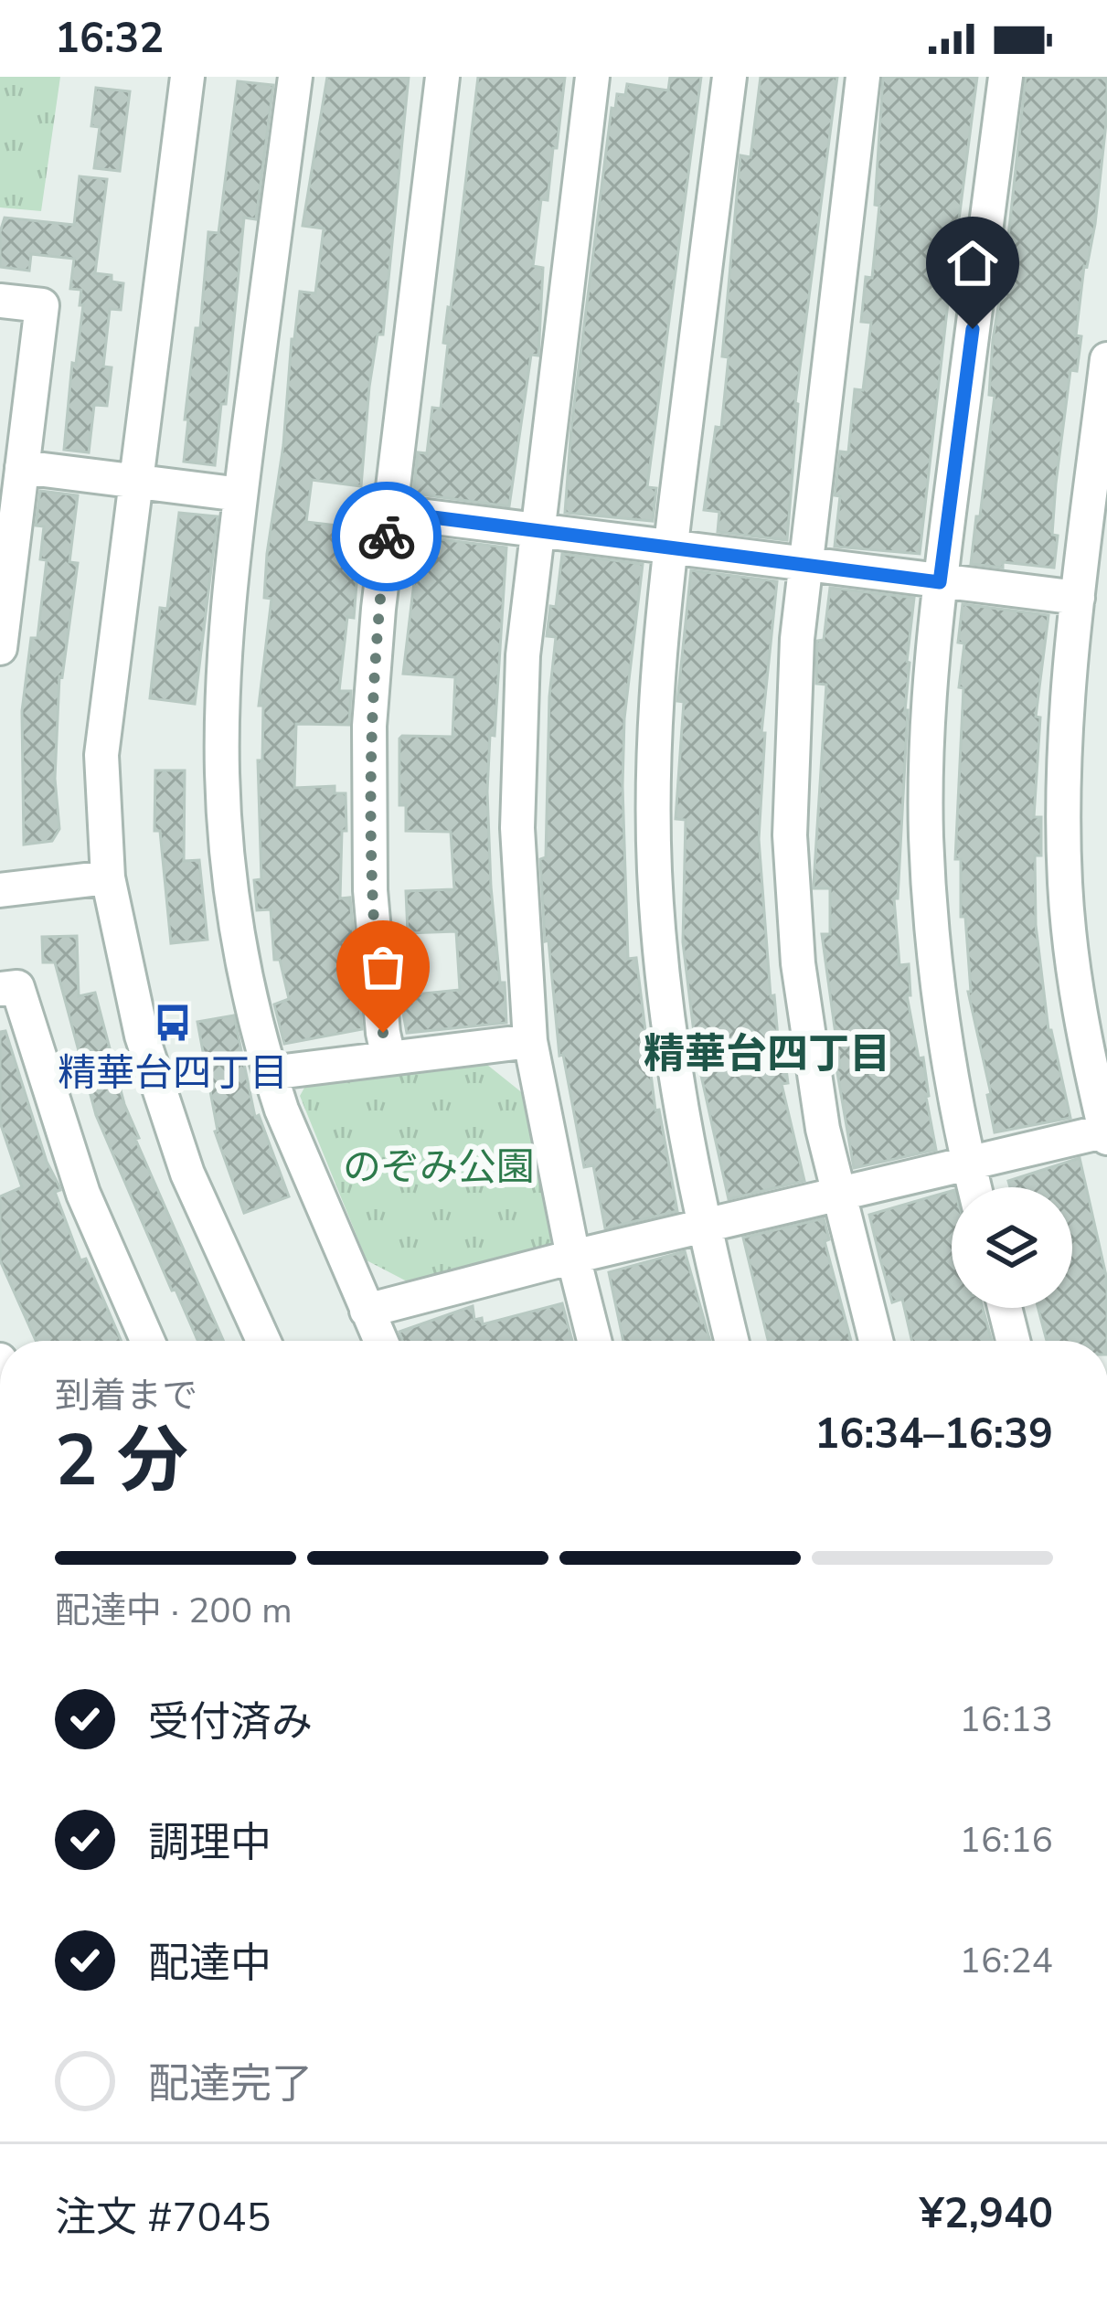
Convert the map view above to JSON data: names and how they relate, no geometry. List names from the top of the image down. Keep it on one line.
{"districts":["精華台四丁目"],"parks":["のぞみ公園"],"places":{"bus stop":["精華台四丁目"]},"page":{"status":"16:32","heading":["2 分","到着まで","16:34–16:39"],"panel":["注文 #7045","¥2,940"],"bar":"配達中 · 200 m","list":[["受付済み","16:13"],["調理中","16:16"],["配達中","16:24"],"配達完了"]}}
